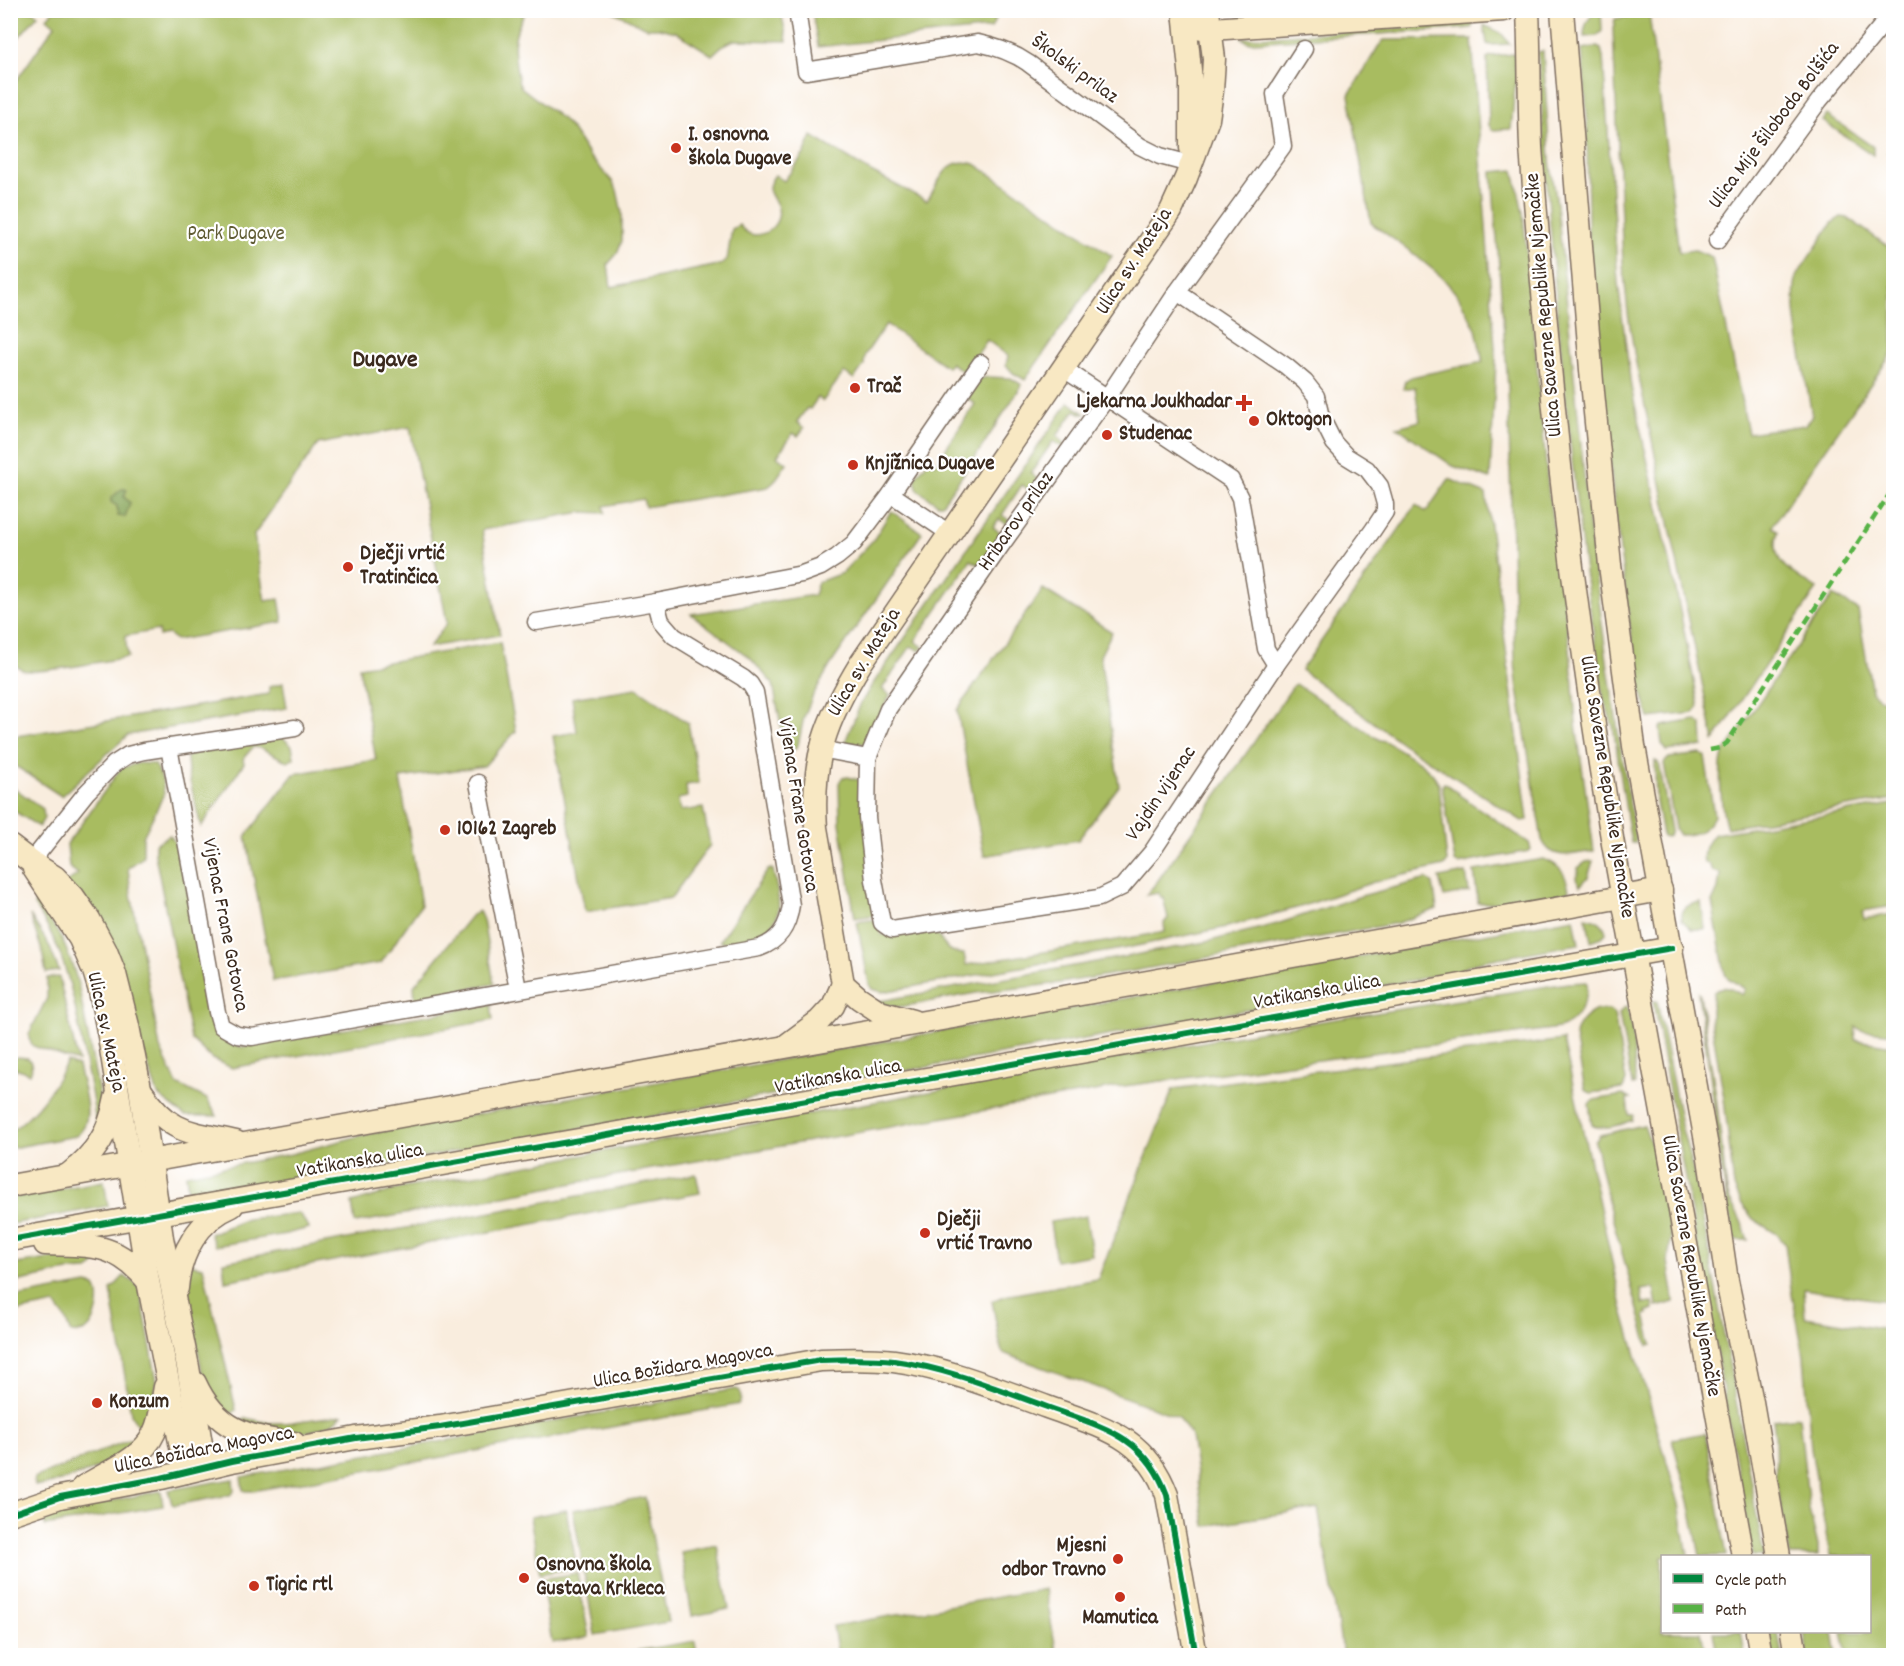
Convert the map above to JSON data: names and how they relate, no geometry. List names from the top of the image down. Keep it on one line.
{"streets":{"street":["Školski prilaz","Ulica Mije Šiloboda Bolšića","Ulica sv. Mateja","Ulica Savezne Republike Njemačke","Hribarov prilaz","Vajdin vijenac","Vijenac Frane Gotovca","Vatikanska ulica","Ulica Božidara Magovca"]},"crossings":[["Školski prilaz","Ulica sv. Mateja"],["Ulica sv. Mateja","Vatikanska ulica"],["Ulica sv. Mateja","Ulica Božidara Magovca"],["Ulica Savezne Republike Njemačke","Vatikanska ulica"],["Hribarov prilaz","Vajdin vijenac"],["Vatikanska ulica","Ulica Božidara Magovca"]],"districts":["Dugave"],"parks":["Park Dugave"],"places":{"other":["I. osnovna škola Dugave","Trač","Oktogon","Studenac","Knjižnica Dugave","Dječji vrtić Tratinčica","10162 Zagreb","Dječji vrtić Travno","Konzum","Mjesni odbor Travno","Osnovna škola Gustava Krkleca","Tigric rtl","Mamutica"],"health":["Ljekarna Joukhadar"]},"legend":["Cycle path","Path"]}
